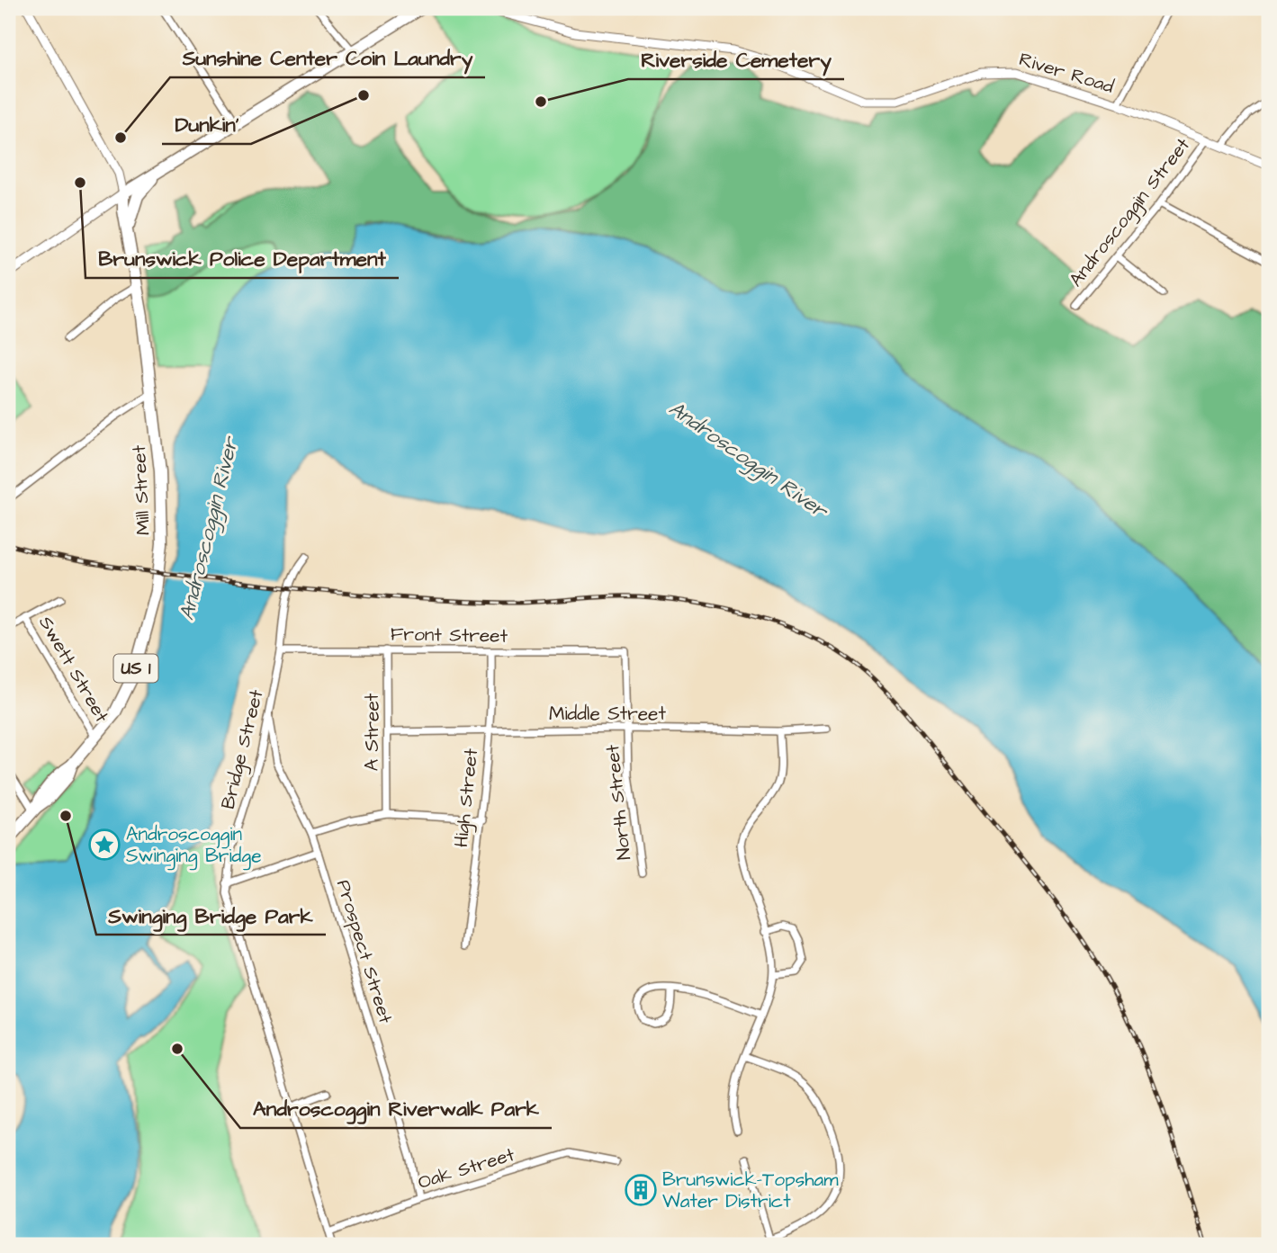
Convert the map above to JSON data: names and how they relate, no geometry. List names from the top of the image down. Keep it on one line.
{"streets":{"highway":["Mill Street","US 1"],"street":["River Road","Androscoggin Street","Front Street","Swett Street","Middle Street","A Street","Bridge Street","High Street","North Street","Prospect Street","Oak Street"]},"crossings":[["River Road","Androscoggin Street"],["Mill Street","US 1"],["Mill Street","Swett Street"],["Front Street","A Street"],["Front Street","Bridge Street"],["Front Street","High Street"],["Front Street","North Street"],["Middle Street","A Street"],["Middle Street","High Street"],["Middle Street","North Street"],["Bridge Street","Prospect Street"],["Bridge Street","Oak Street"],["Prospect Street","Oak Street"]],"water":["Androscoggin River"],"places":{"other":["Dunkin'","Riverside Cemetery","Sunshine Center Coin Laundry","Brunswick Police Department","Swinging Bridge Park","Androscoggin Riverwalk Park"],"place":["Androscoggin Swinging Bridge"],"building":["Brunswick-Topsham Water District"]}}
